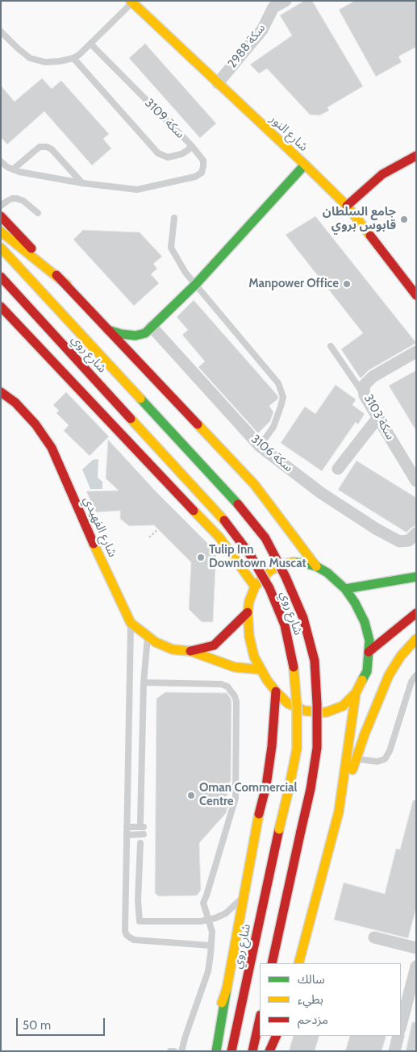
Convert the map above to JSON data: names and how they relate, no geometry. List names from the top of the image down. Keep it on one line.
{"streets":{"main road":["شارع النور","شارع روي","شارع الفهيدي"],"street":["سكة 2988","سكة 3103","سكة 3106"],"lane":["سكة 3109"]},"crossings":[["سكة 2988","شارع النور"]],"places":["جامع السلطان قابوس بروي","Manpower Office","Tulip Inn Downtown Muscat","Oman Commercial Centre"],"legend":["سالك","بطيء","مزدحم"],"scale_bar":"50 m"}
